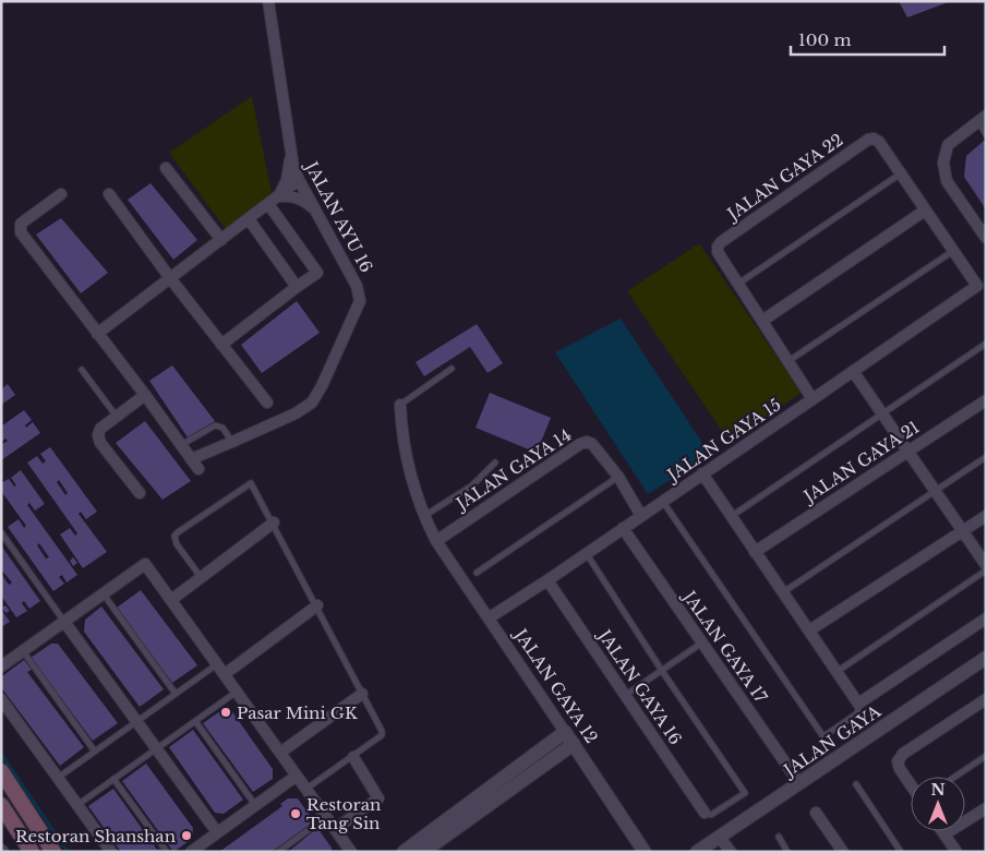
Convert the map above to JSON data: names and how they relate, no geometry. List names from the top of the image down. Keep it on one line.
{"streets":{"street":["JALAN GAYA 22","JALAN AYU 16","JALAN GAYA 15","JALAN GAYA 21","JALAN GAYA 14","JALAN GAYA 17","JALAN GAYA 12","JALAN GAYA 16","JALAN GAYA"]},"crossings":[["JALAN GAYA 22","JALAN GAYA 15"],["JALAN GAYA 15","JALAN GAYA 14"],["JALAN GAYA 15","JALAN GAYA 17"],["JALAN GAYA 15","JALAN GAYA 12"],["JALAN GAYA 15","JALAN GAYA 16"],["JALAN GAYA 14","JALAN GAYA 12"],["JALAN GAYA 17","JALAN GAYA"]],"places":["Pasar Mini GK","Restoran Tang Sin","Restoran Shanshan"],"scale_bar":"100 m","north":"top"}
